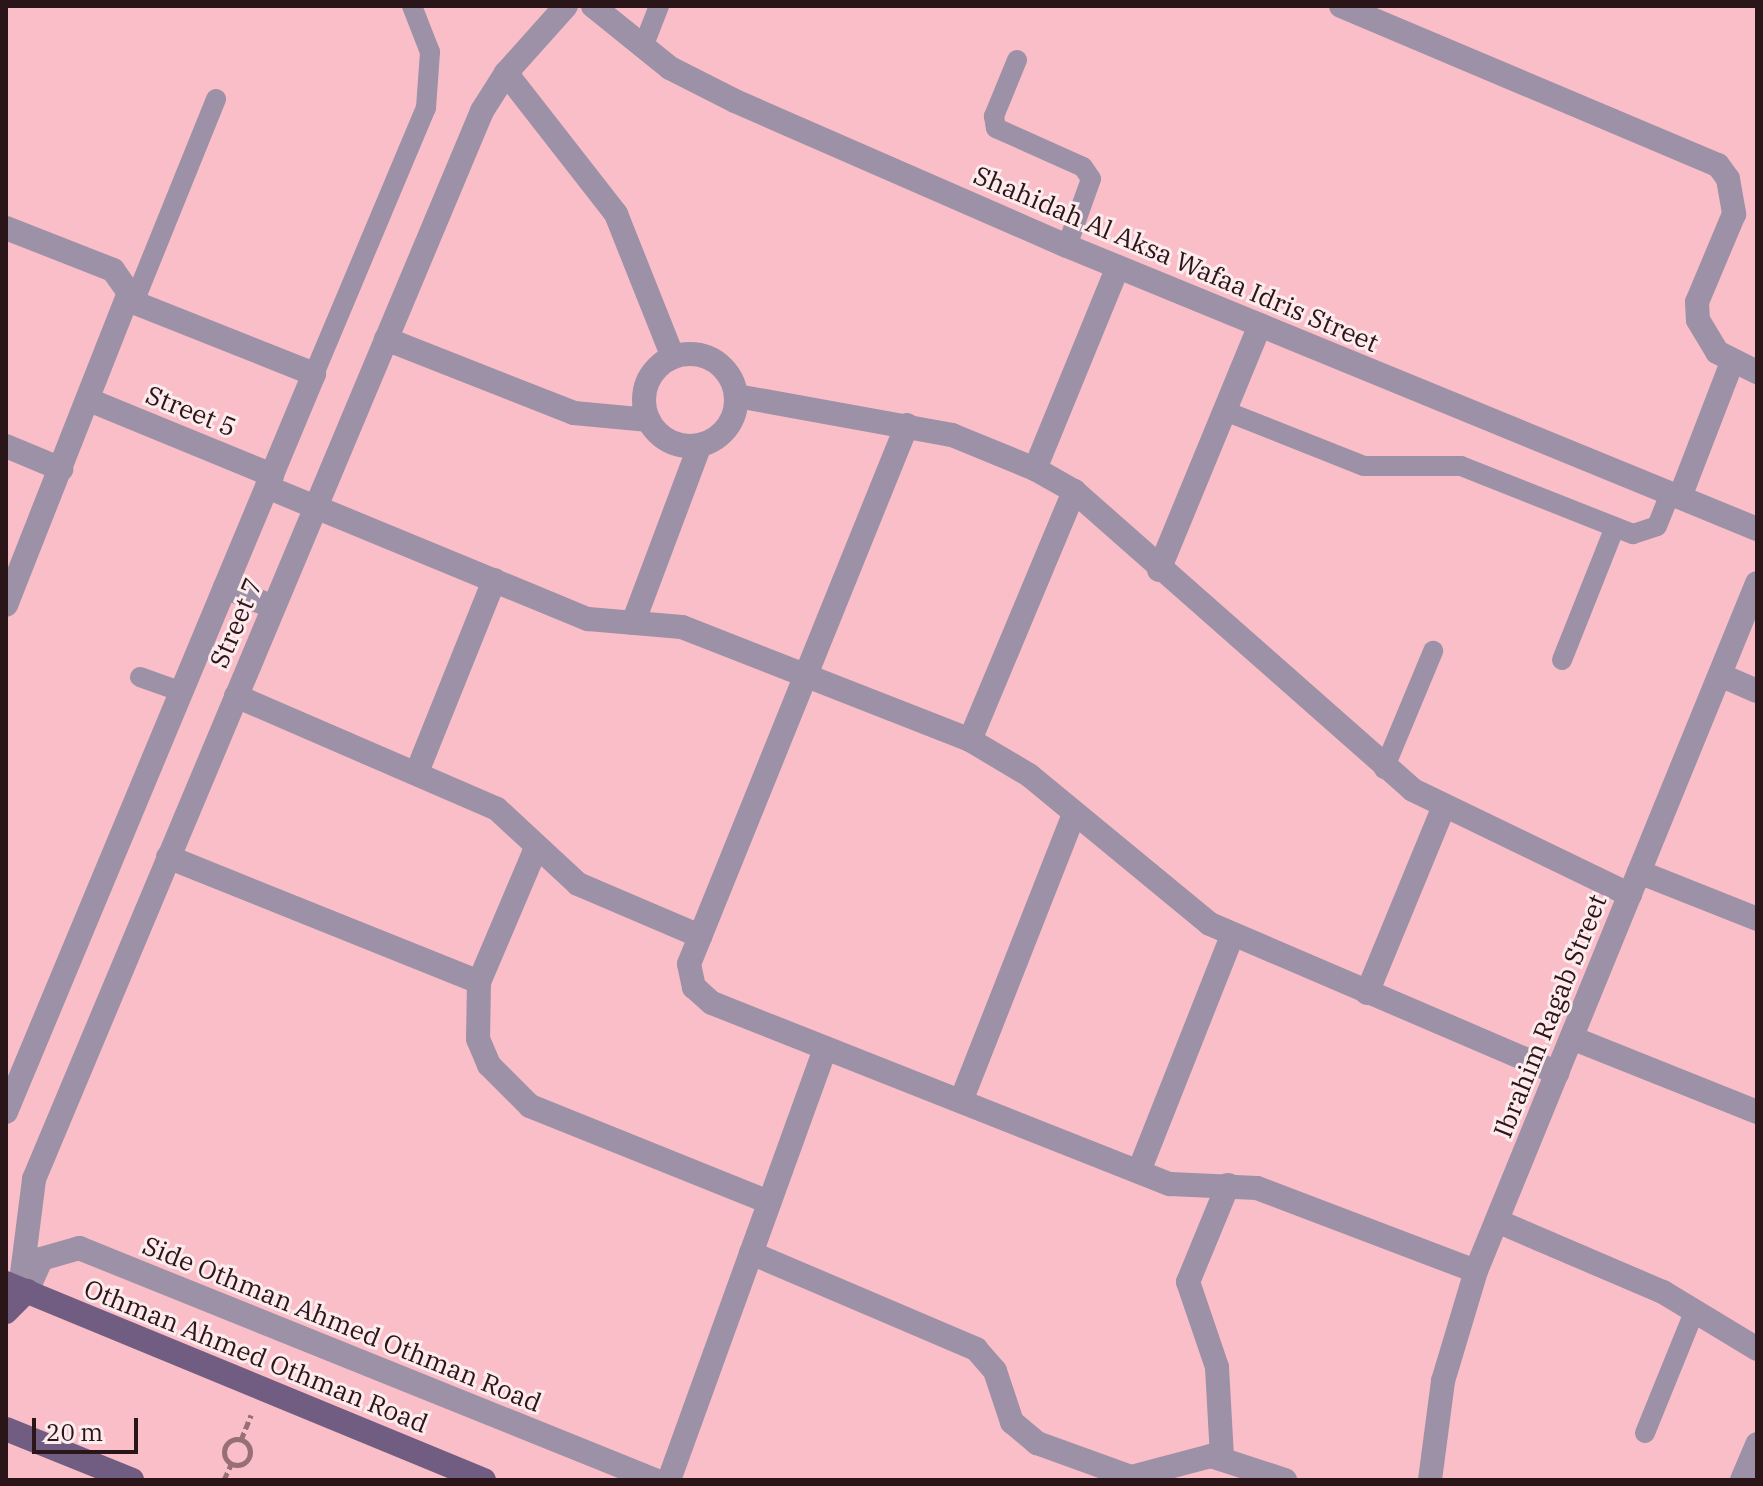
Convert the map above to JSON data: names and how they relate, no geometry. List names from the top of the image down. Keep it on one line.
{"streets":{"main road":["Othman Ahmed Othman Road"],"street":["Shahidah Al Aksa Wafaa Idris Street","Street 5","Street 7","Ibrahim Ragab Street","Side Othman Ahmed Othman Road"]},"crossings":[["Street 5","Street 7"],["Street 5","Ibrahim Ragab Street"],["Street 7","Side Othman Ahmed Othman Road"],["Street 7","Othman Ahmed Othman Road"],["Side Othman Ahmed Othman Road","Othman Ahmed Othman Road"]],"scale_bar":"20 m"}
